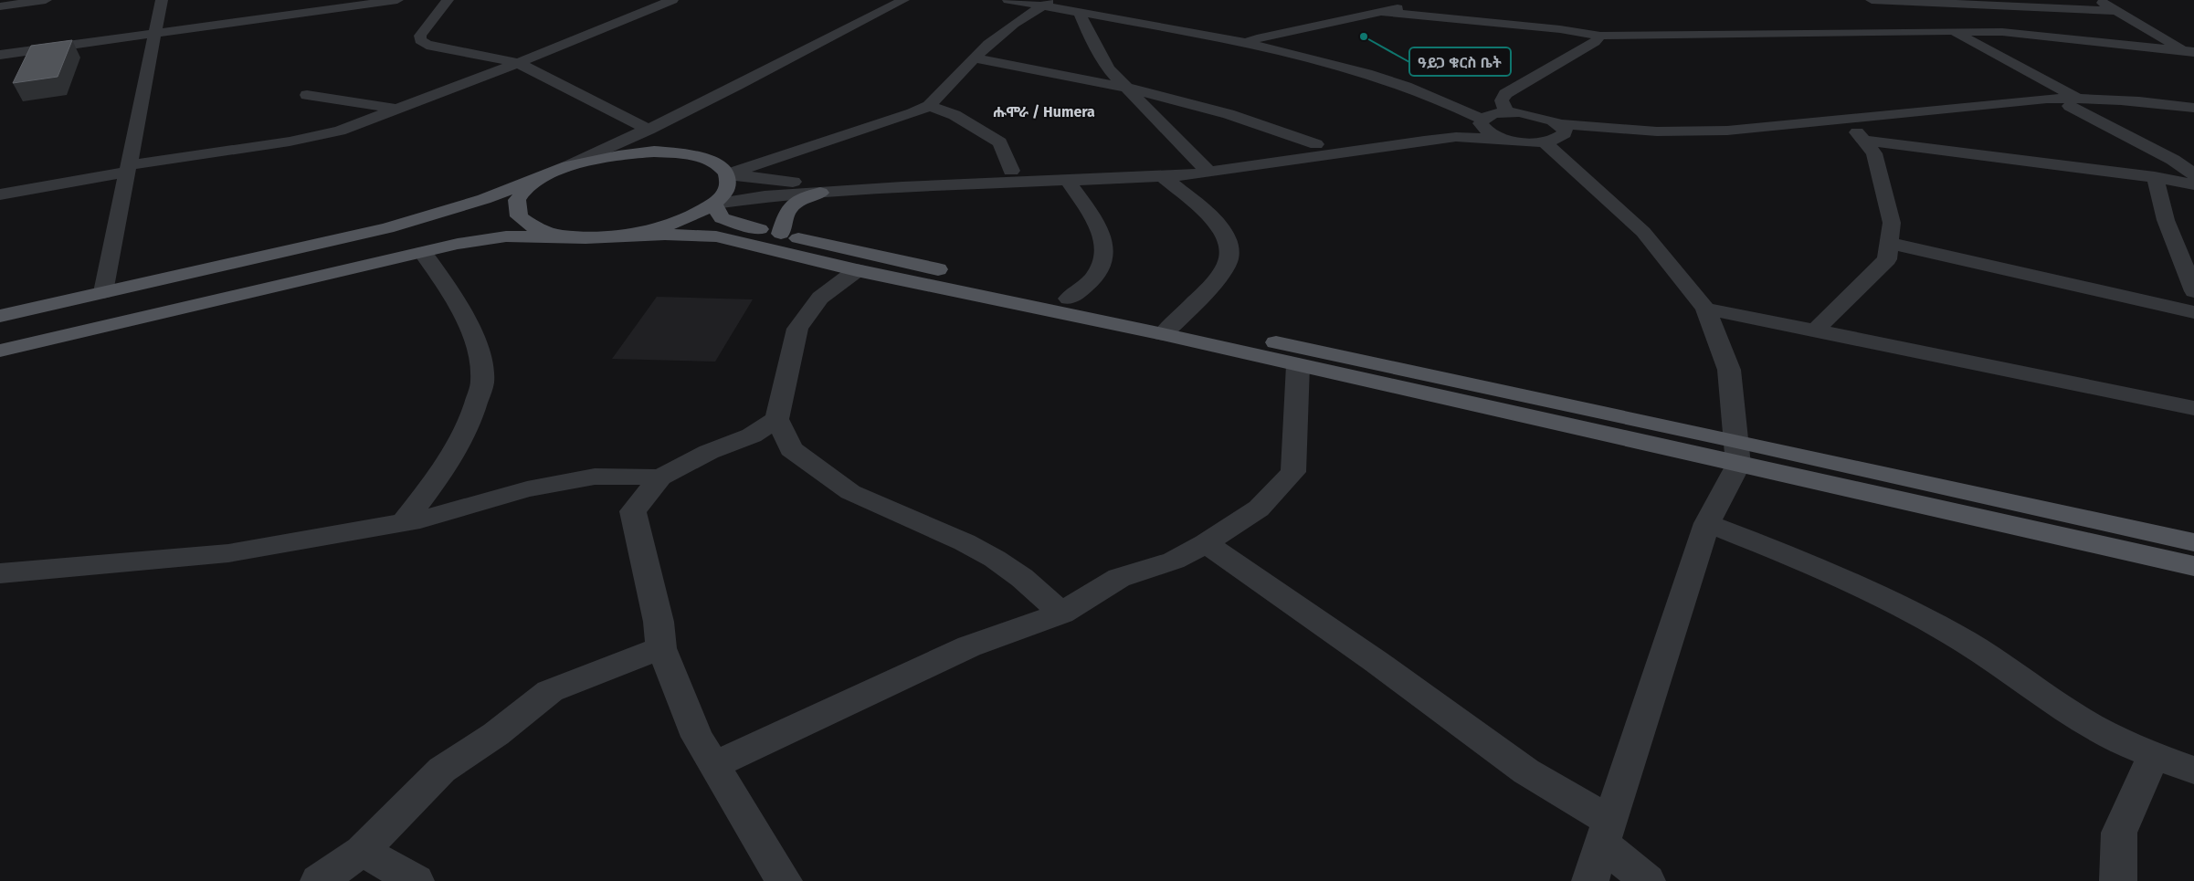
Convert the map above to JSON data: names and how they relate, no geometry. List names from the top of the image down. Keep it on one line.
{"districts":["ሑሞራ / Humera"],"places":["ዓይጋ ቁርስ ቤት"]}
